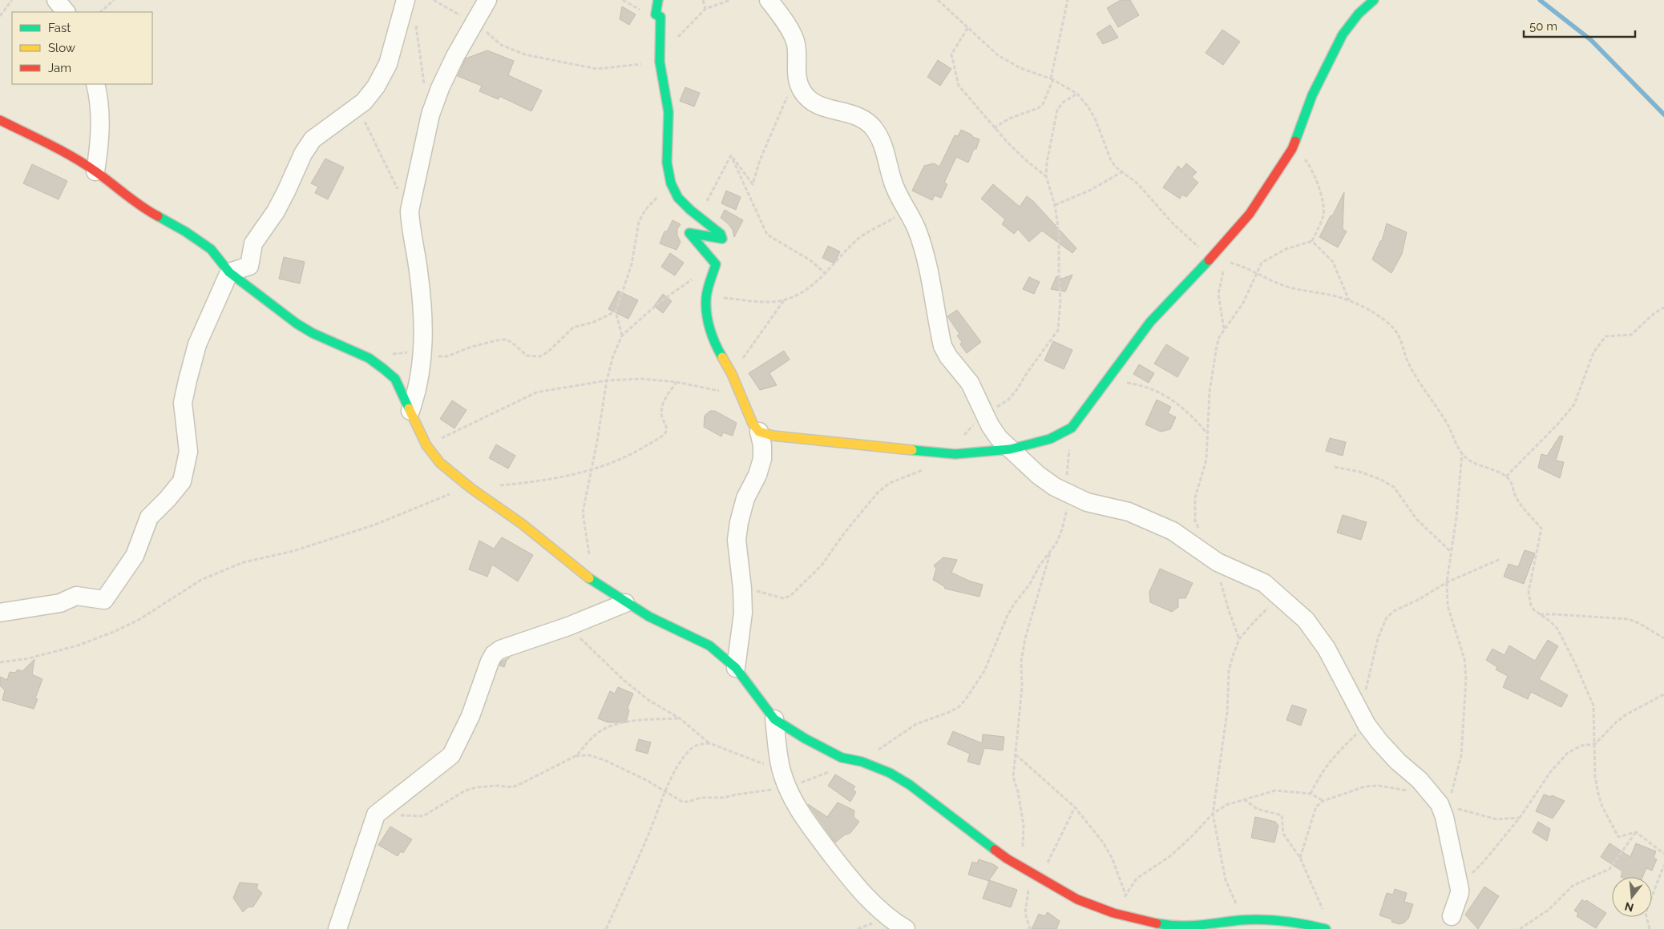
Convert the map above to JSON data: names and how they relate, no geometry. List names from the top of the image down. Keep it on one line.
{"legend":["Fast","Slow","Jam"],"scale_bar":"50 m","north":"bottom"}
